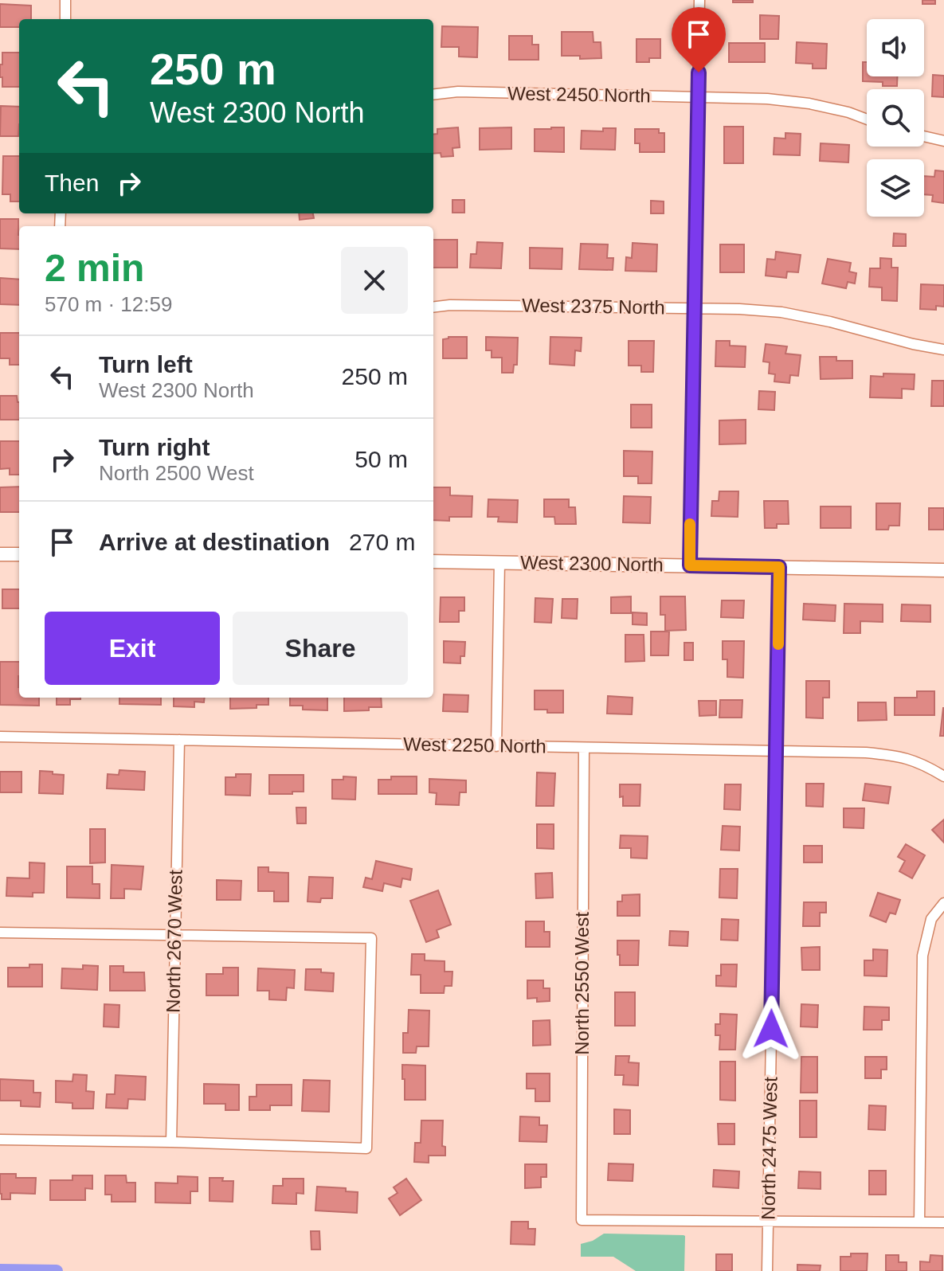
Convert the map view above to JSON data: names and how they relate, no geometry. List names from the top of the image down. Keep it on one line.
{"streets":{"street":["West 2450 North","West 2375 North","West 2300 North","West 2250 North","North 2670 West","North 2550 West","North 2475 West"]},"crossings":[["West 2300 North","North 2475 West"],["West 2250 North","North 2670 West"],["West 2250 North","North 2550 West"],["West 2250 North","North 2475 West"],["North 2550 West","North 2475 West"]],"page":{"turn":["250 m","West 2300 North"],"then":"Then","heading":["2 min","570 m · 12:59"],"list":[{"name":"Turn left","note":"West 2300 North","value":"250 m"},{"name":"Turn right","note":"North 2500 West","value":"50 m"},{"name":"Arrive at destination","value":"270 m"}],"buttons":["Exit","Share"]}}
